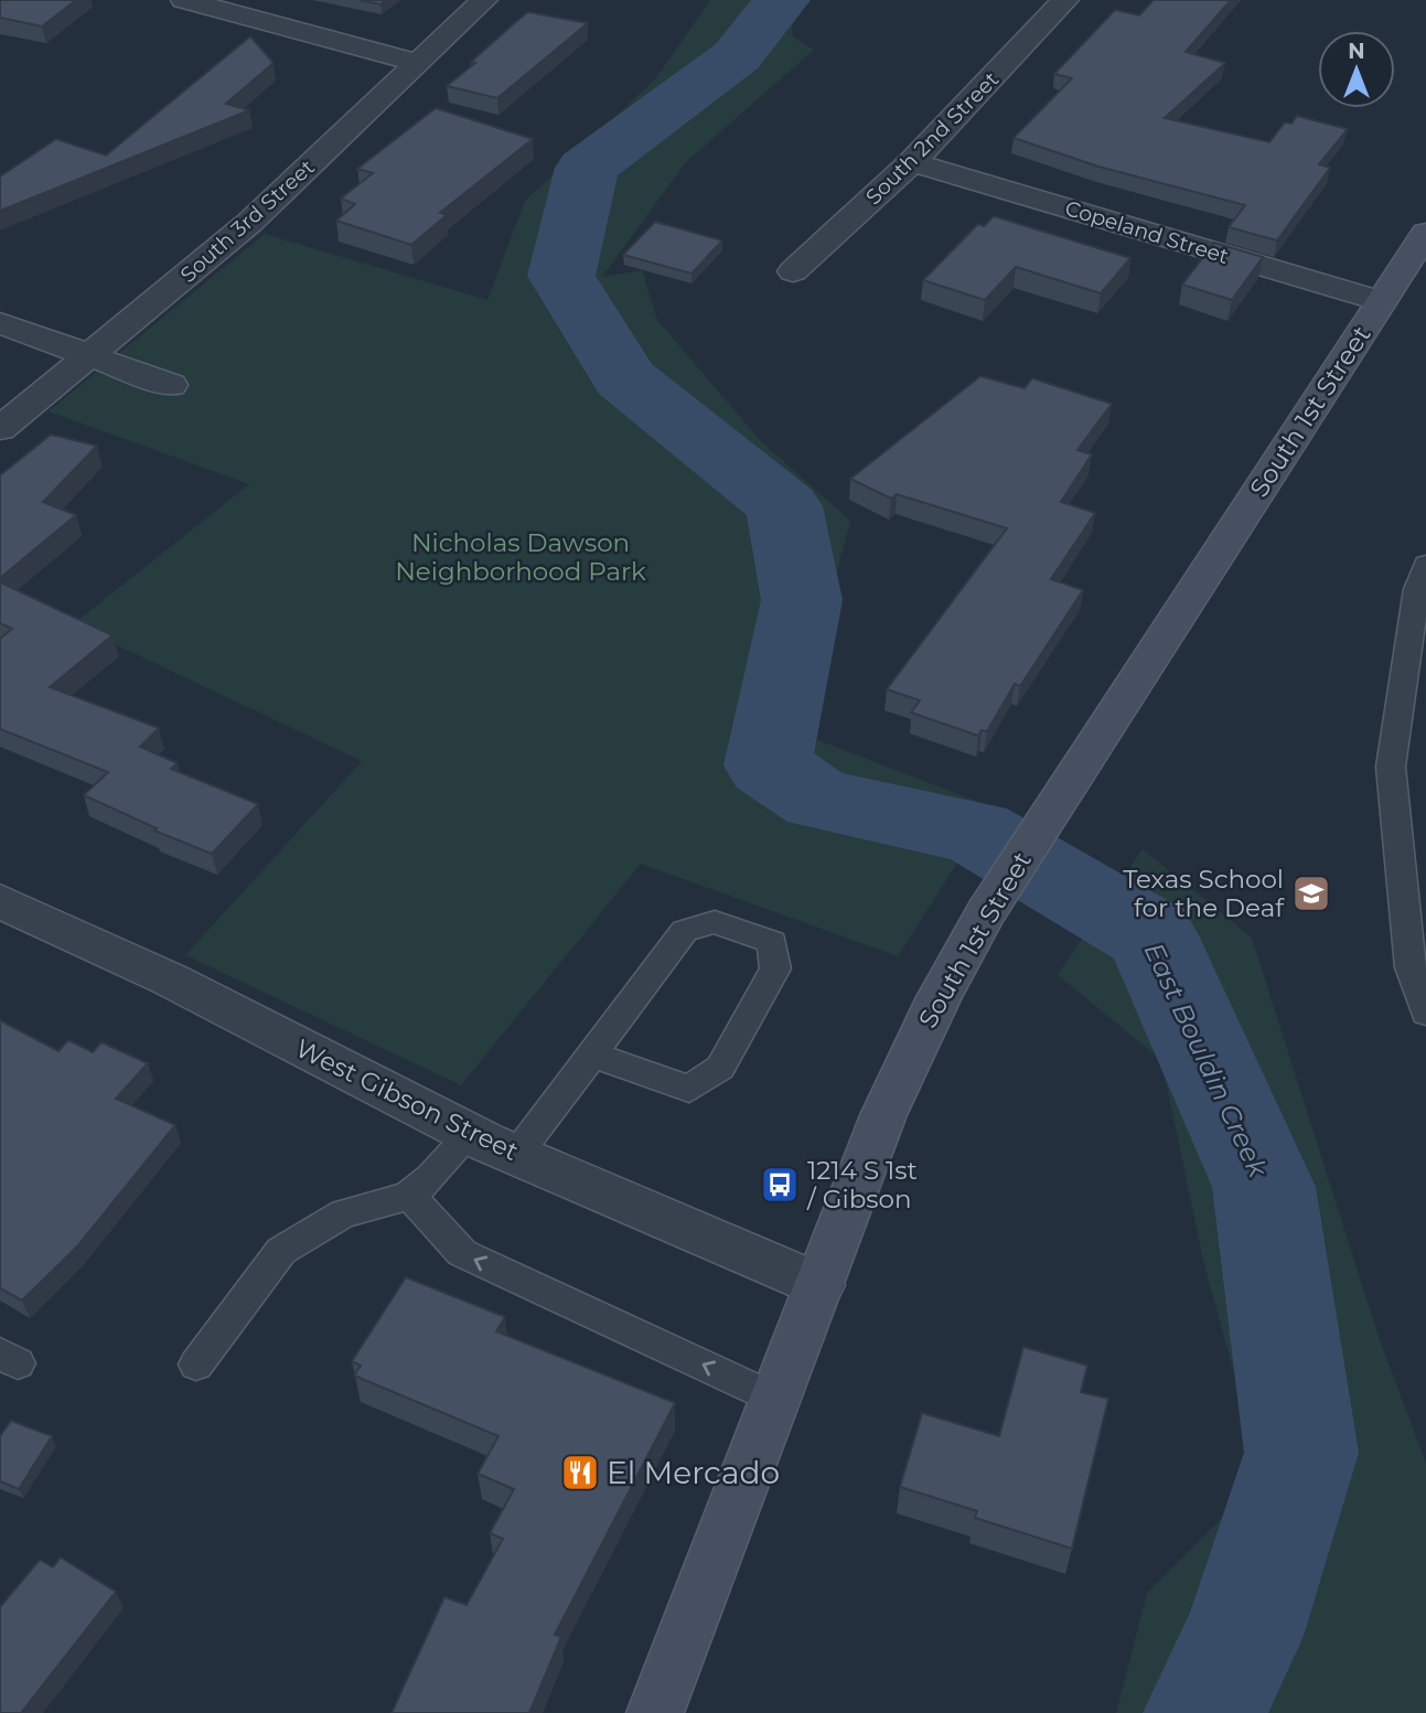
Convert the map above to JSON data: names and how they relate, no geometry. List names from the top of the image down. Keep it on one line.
{"streets":{"main road":["South 1st Street"],"street":["South 2nd Street","South 3rd Street","Copeland Street","West Gibson Street"]},"crossings":[["South 2nd Street","Copeland Street"],["Copeland Street","South 1st Street"],["South 1st Street","West Gibson Street"]],"water":["East Bouldin Creek"],"parks":["Nicholas Dawson Neighborhood Park"],"places":{"school or university":["Texas School for the Deaf"],"bus stop":["1214 S 1st / Gibson"],"restaurant":["El Mercado"]},"north":"top"}
